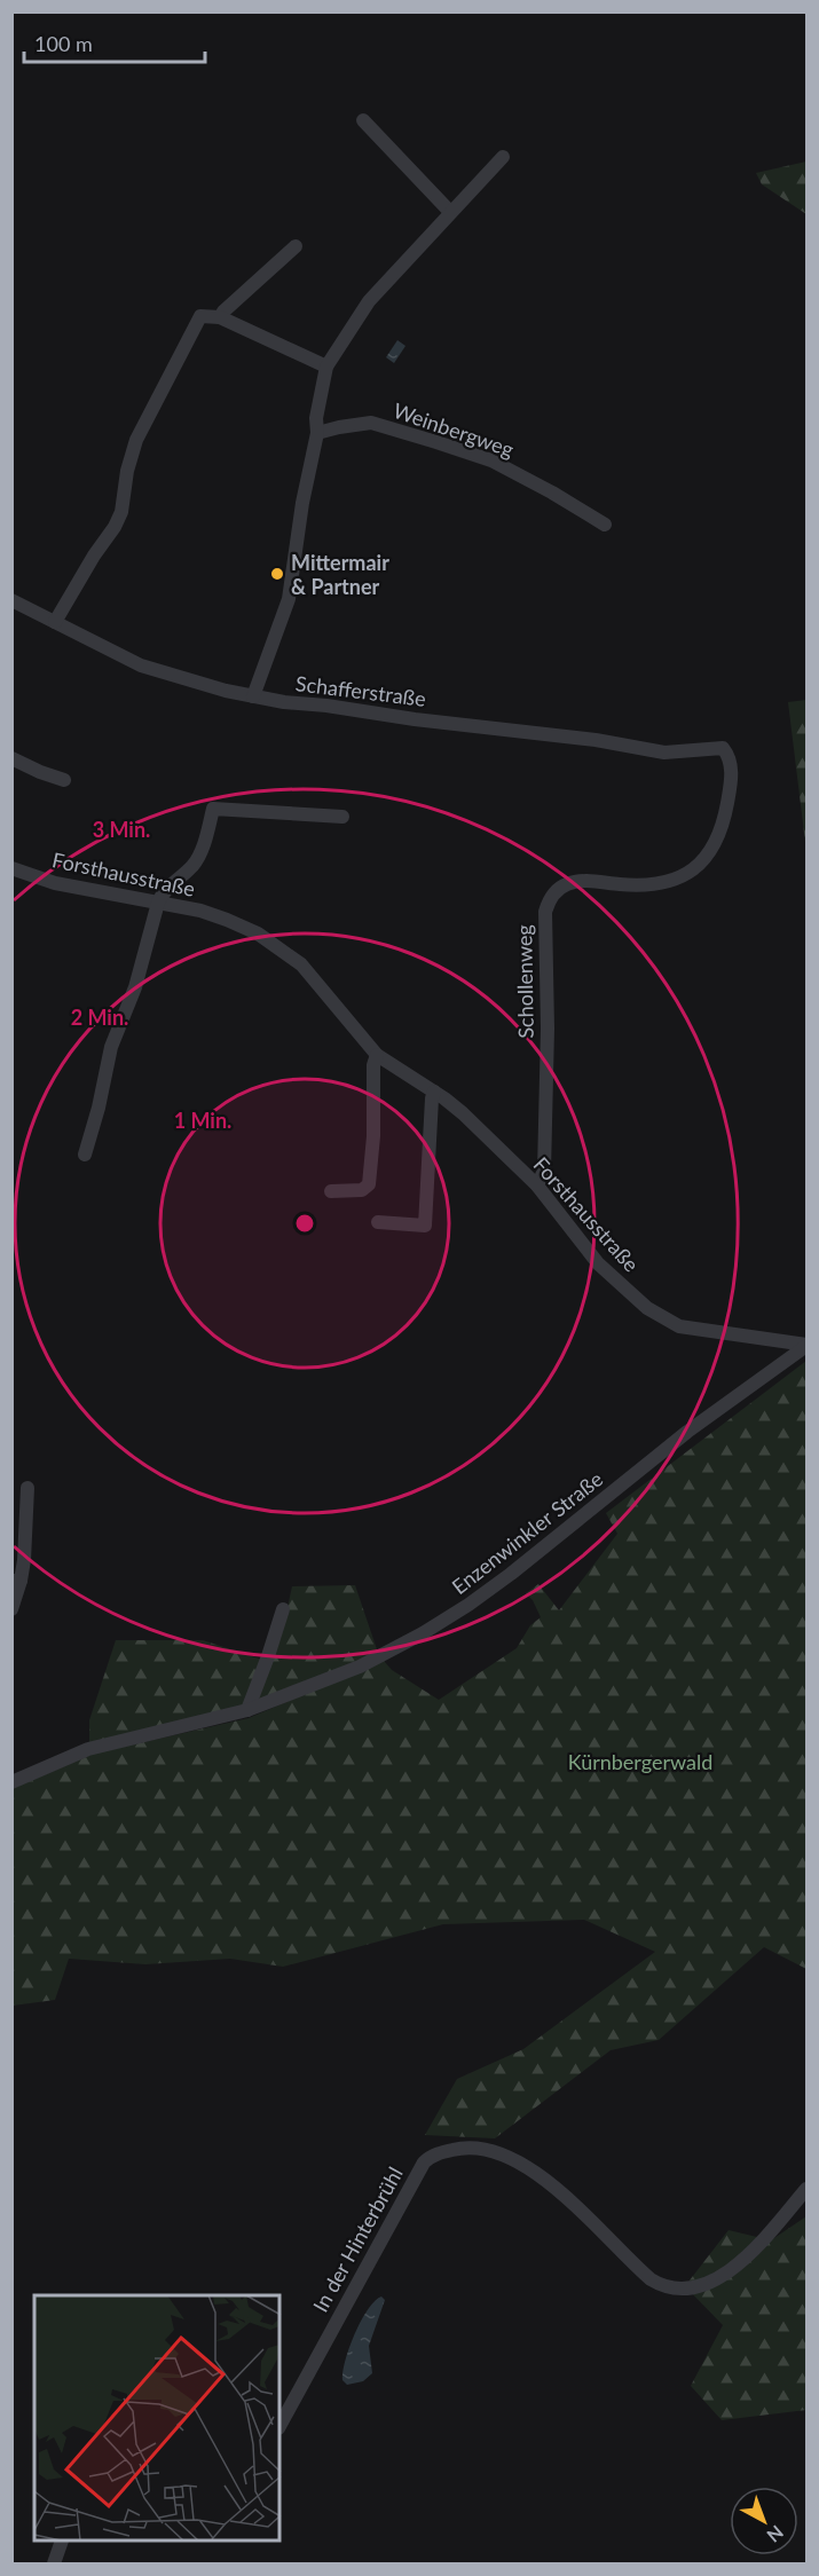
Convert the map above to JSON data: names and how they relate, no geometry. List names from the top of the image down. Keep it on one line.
{"streets":{"street":["Weinbergweg","Schafferstraße","Forsthausstraße","Schollenweg","Enzenwinkler Straße","In der Hinterbrühl"]},"crossings":[["Schafferstraße","Schollenweg"],["Forsthausstraße","Schollenweg"],["Forsthausstraße","Enzenwinkler Straße"]],"parks":["Kürnbergerwald"],"places":["Mittermair & Partner"],"scale_bar":"100 m","north":"bottom right","rings":["3 Min.","2 Min.","1 Min."]}
